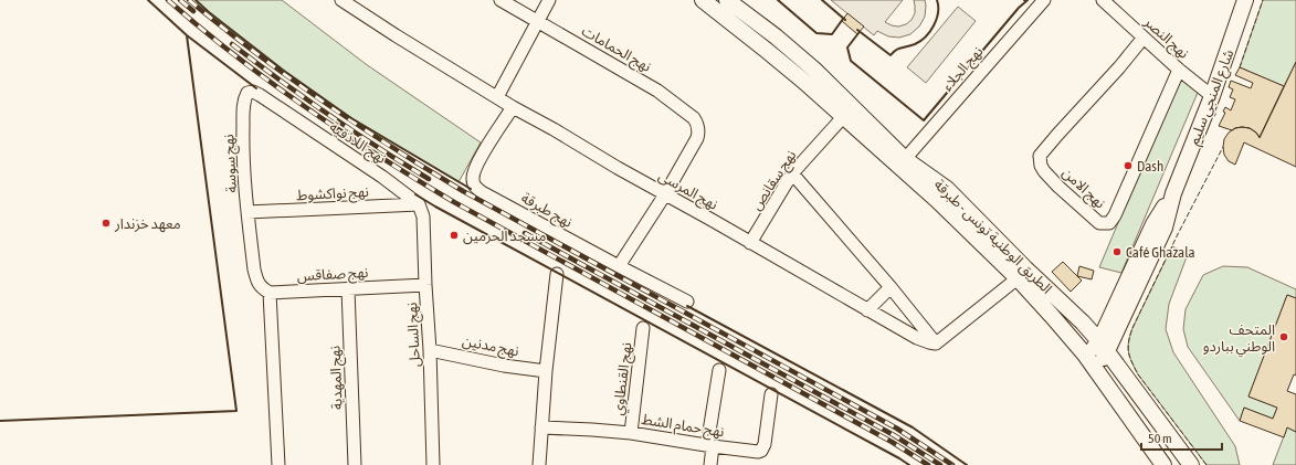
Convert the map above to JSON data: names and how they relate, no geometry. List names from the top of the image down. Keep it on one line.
{"streets":{"main road":["شارع المنجي سليم","الطريق الوطنية تونس - طبرقة"],"street":["نهج النصر","نهج الحمامات","نهج الجلاء","نهج اللاذقية","نهج سوسة","نهج سقانص","نهج الامن","نهج المرسى","نهج نواكشوط","نهج طبرقة","نهج صفاقس","نهج الساحل","نهج مدنين","نهج المهدية","نهج القنطاوي","نهج حمام الشط"]},"crossings":[["نهج النصر","شارع المنجي سليم"],["نهج النصر","نهج الامن"],["نهج الحمامات","نهج المرسى"],["نهج الجلاء","الطريق الوطنية تونس - طبرقة"],["شارع المنجي سليم","الطريق الوطنية تونس - طبرقة"],["نهج اللاذقية","نهج سوسة"],["نهج اللاذقية","نهج نواكشوط"],["نهج اللاذقية","نهج الساحل"],["نهج سوسة","نهج نواكشوط"],["نهج سوسة","نهج صفاقس"],["نهج سقانص","نهج المرسى"],["نهج سقانص","الطريق الوطنية تونس - طبرقة"],["نهج المرسى","نهج طبرقة"],["نهج نواكشوط","نهج الساحل"],["نهج صفاقس","نهج الساحل"],["نهج صفاقس","نهج المهدية"],["نهج الساحل","نهج مدنين"],["نهج القنطاوي","نهج حمام الشط"]],"places":["Dash","معهد خزندار","مسجد الحرمين","Café Ghazala","المتحف الوطني بباردو"],"scale_bar":"50 m"}
